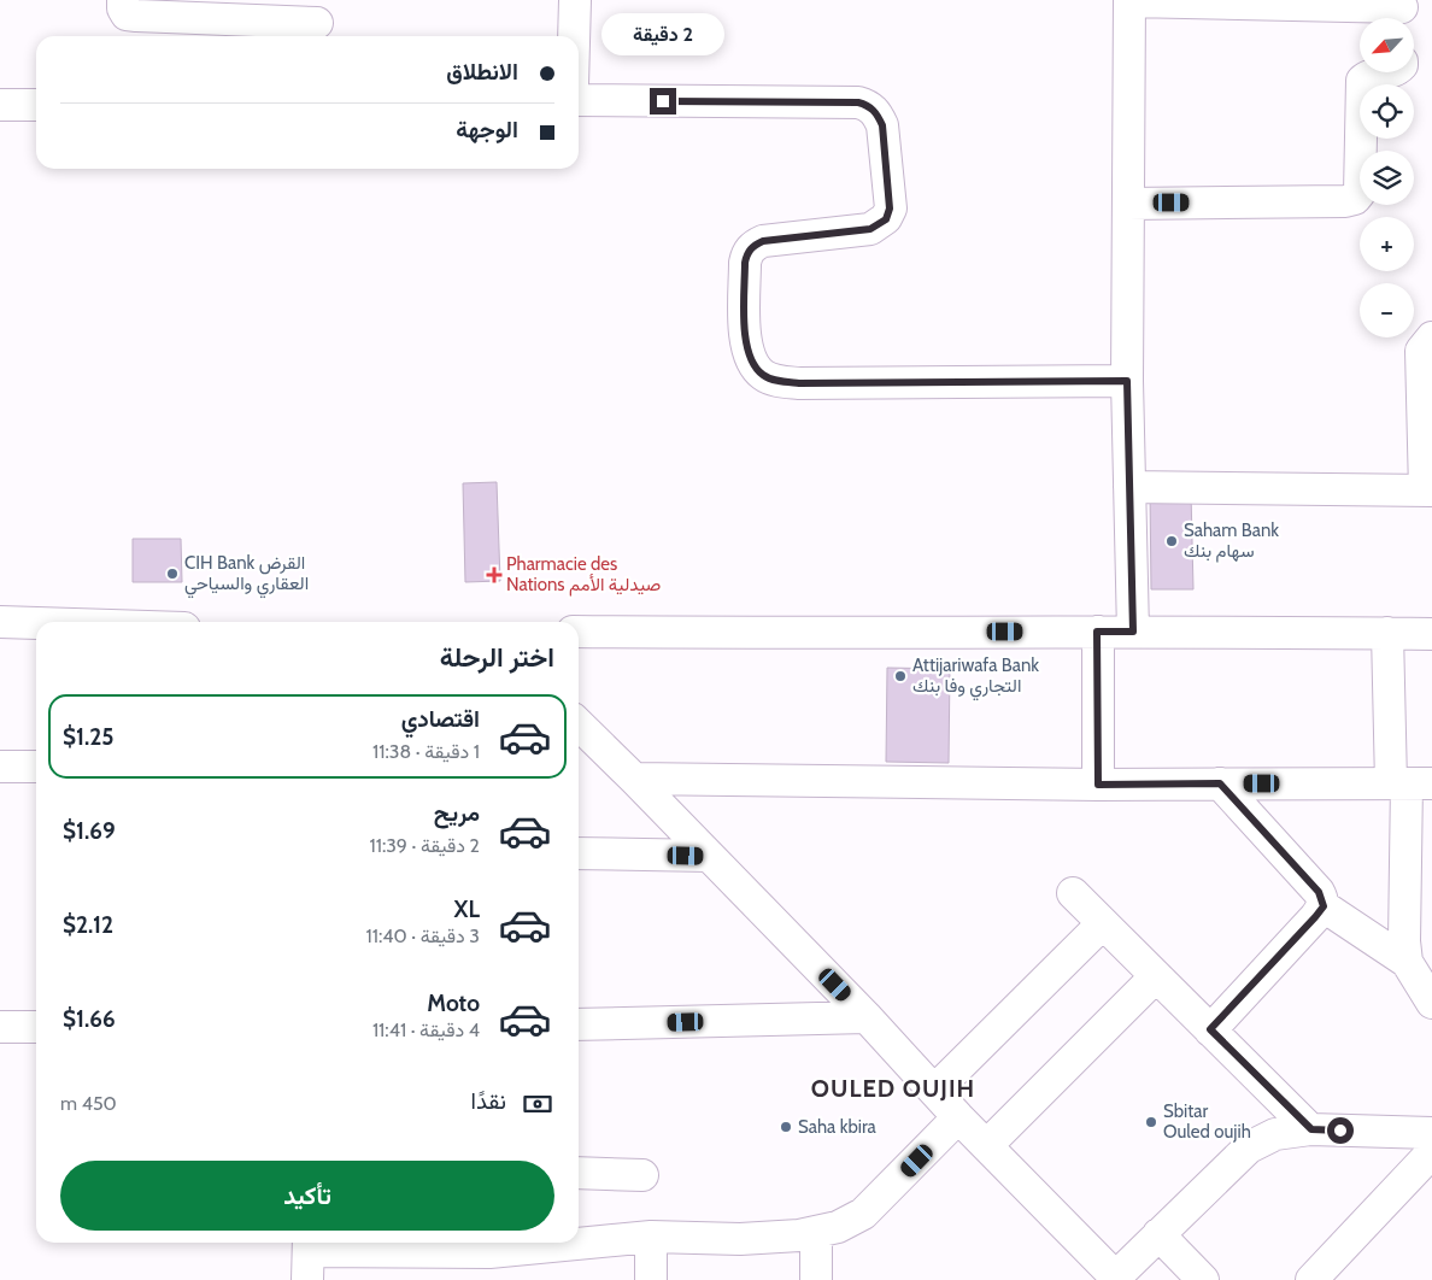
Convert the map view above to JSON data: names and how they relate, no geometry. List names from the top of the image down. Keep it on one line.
{"districts":["OULED OUJIH"],"places":{"other":["Saham Bank سهام بنك","CIH Bank القرض العقاري والسياحي","Attijariwafa Bank التجاري وفا بنك","Sbitar Ouled oujih","Saha kbira"],"health":["Pharmacie des Nations صيدلية الأمم"]},"north":"bottom left","page":{"bubble":"2 دقيقة","map_buttons":["+","−"],"banner":["الانطلاق","الوجهة"],"heading":"اختر الرحلة","list":[{"name":"اقتصادي","note":"1 دقيقة · 11:38","value":"$1.25"},{"name":"مريح","note":"2 دقيقة · 11:39","value":"$1.69"},{"name":"XL","note":"3 دقيقة · 11:40","value":"$2.12"},{"name":"Moto","note":"4 دقيقة · 11:41","value":"$1.66"}],"pay":["نقدًا","450 m"],"buttons":"تأكيد"}}
